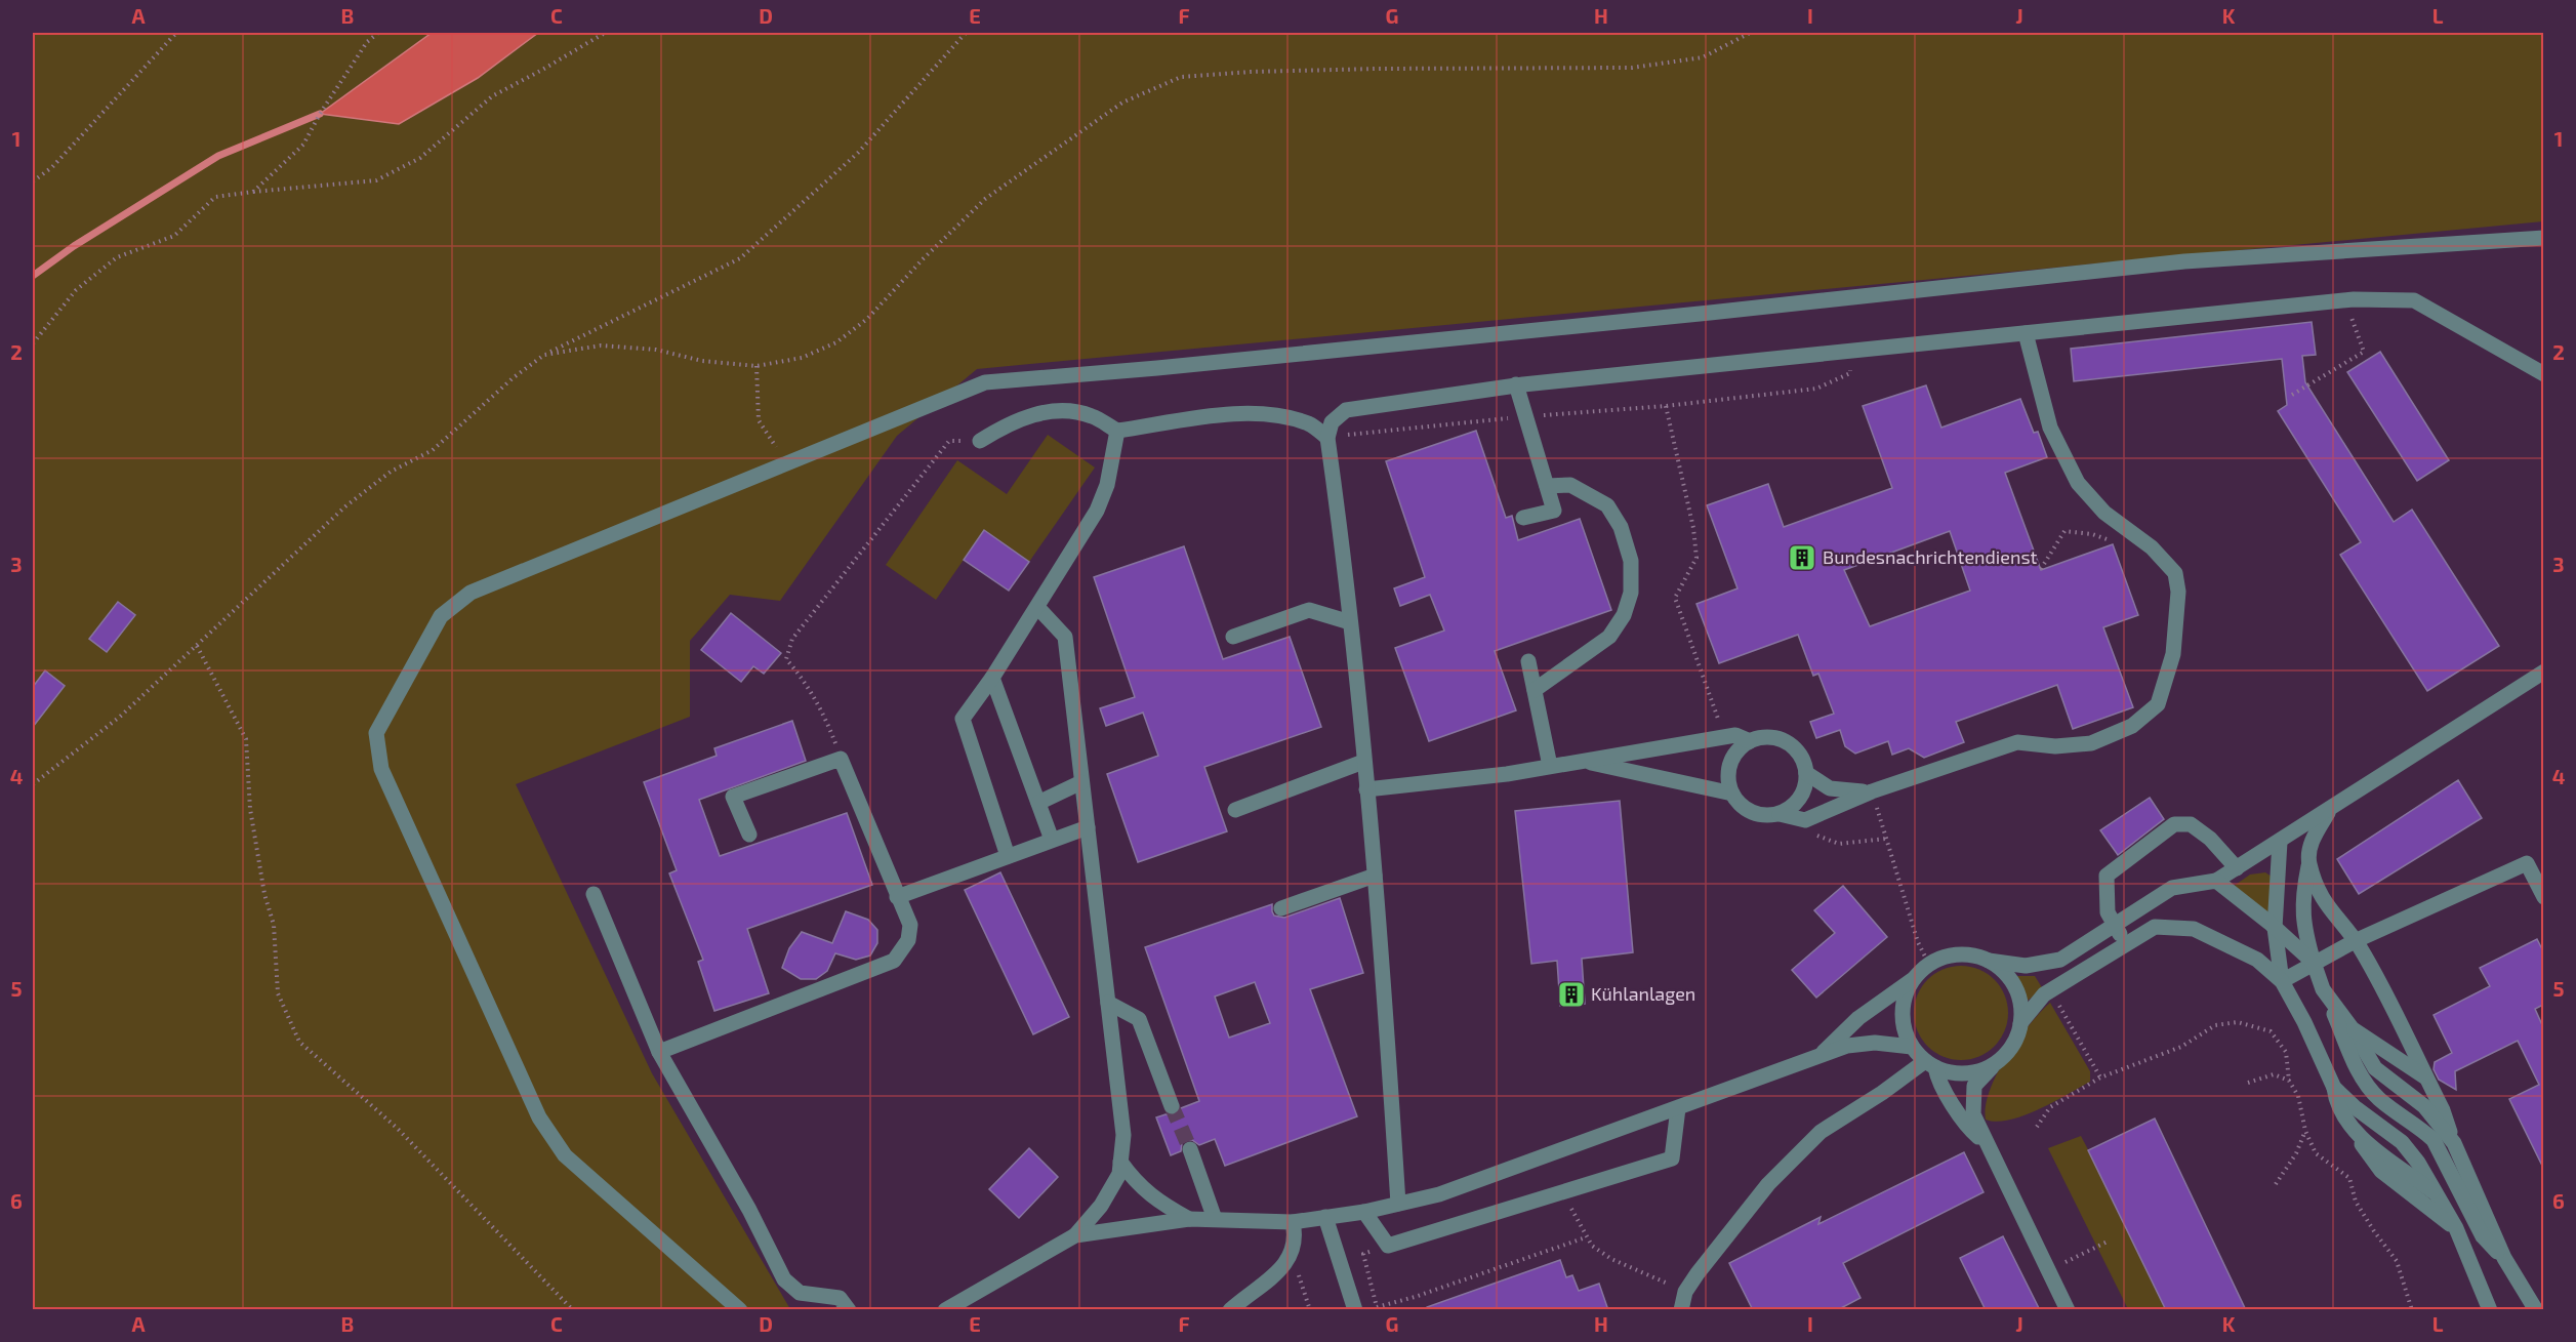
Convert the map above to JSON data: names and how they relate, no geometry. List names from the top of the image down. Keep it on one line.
{"places":{"building":["Bundesnachrichtendienst","Kühlanlagen"]},"grid":{"columns":["A","B","C","D","E","F","G","H","I","J","K","L"],"rows":["1","2","3","4","5","6"]}}
